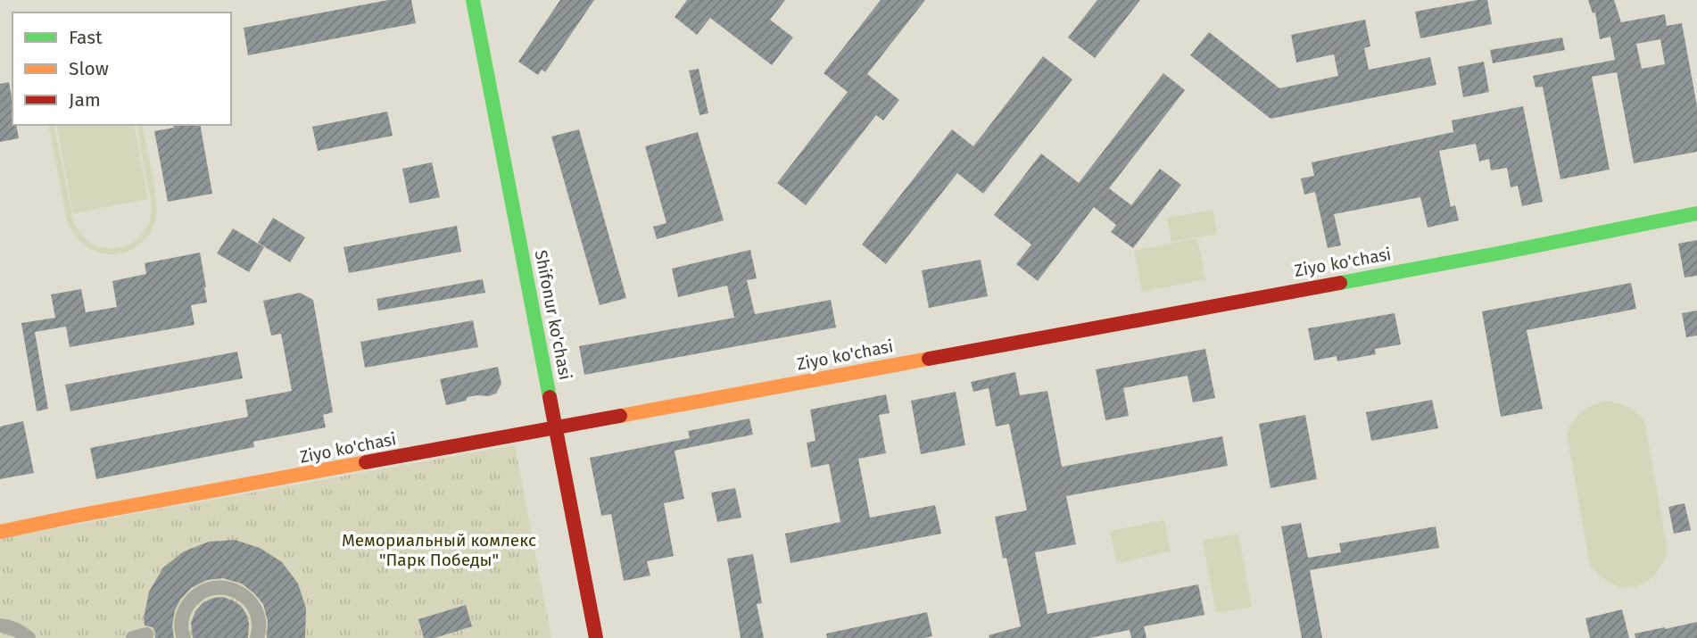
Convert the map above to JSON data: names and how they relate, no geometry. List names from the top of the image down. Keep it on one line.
{"streets":{"street":["Ziyo ko'chasi","Shifonur ko'chasi"]},"crossings":[["Ziyo ko'chasi","Shifonur ko'chasi"]],"parks":["Мемориальный комлекс \"Парк Победы\""],"legend":["Fast","Slow","Jam"]}
